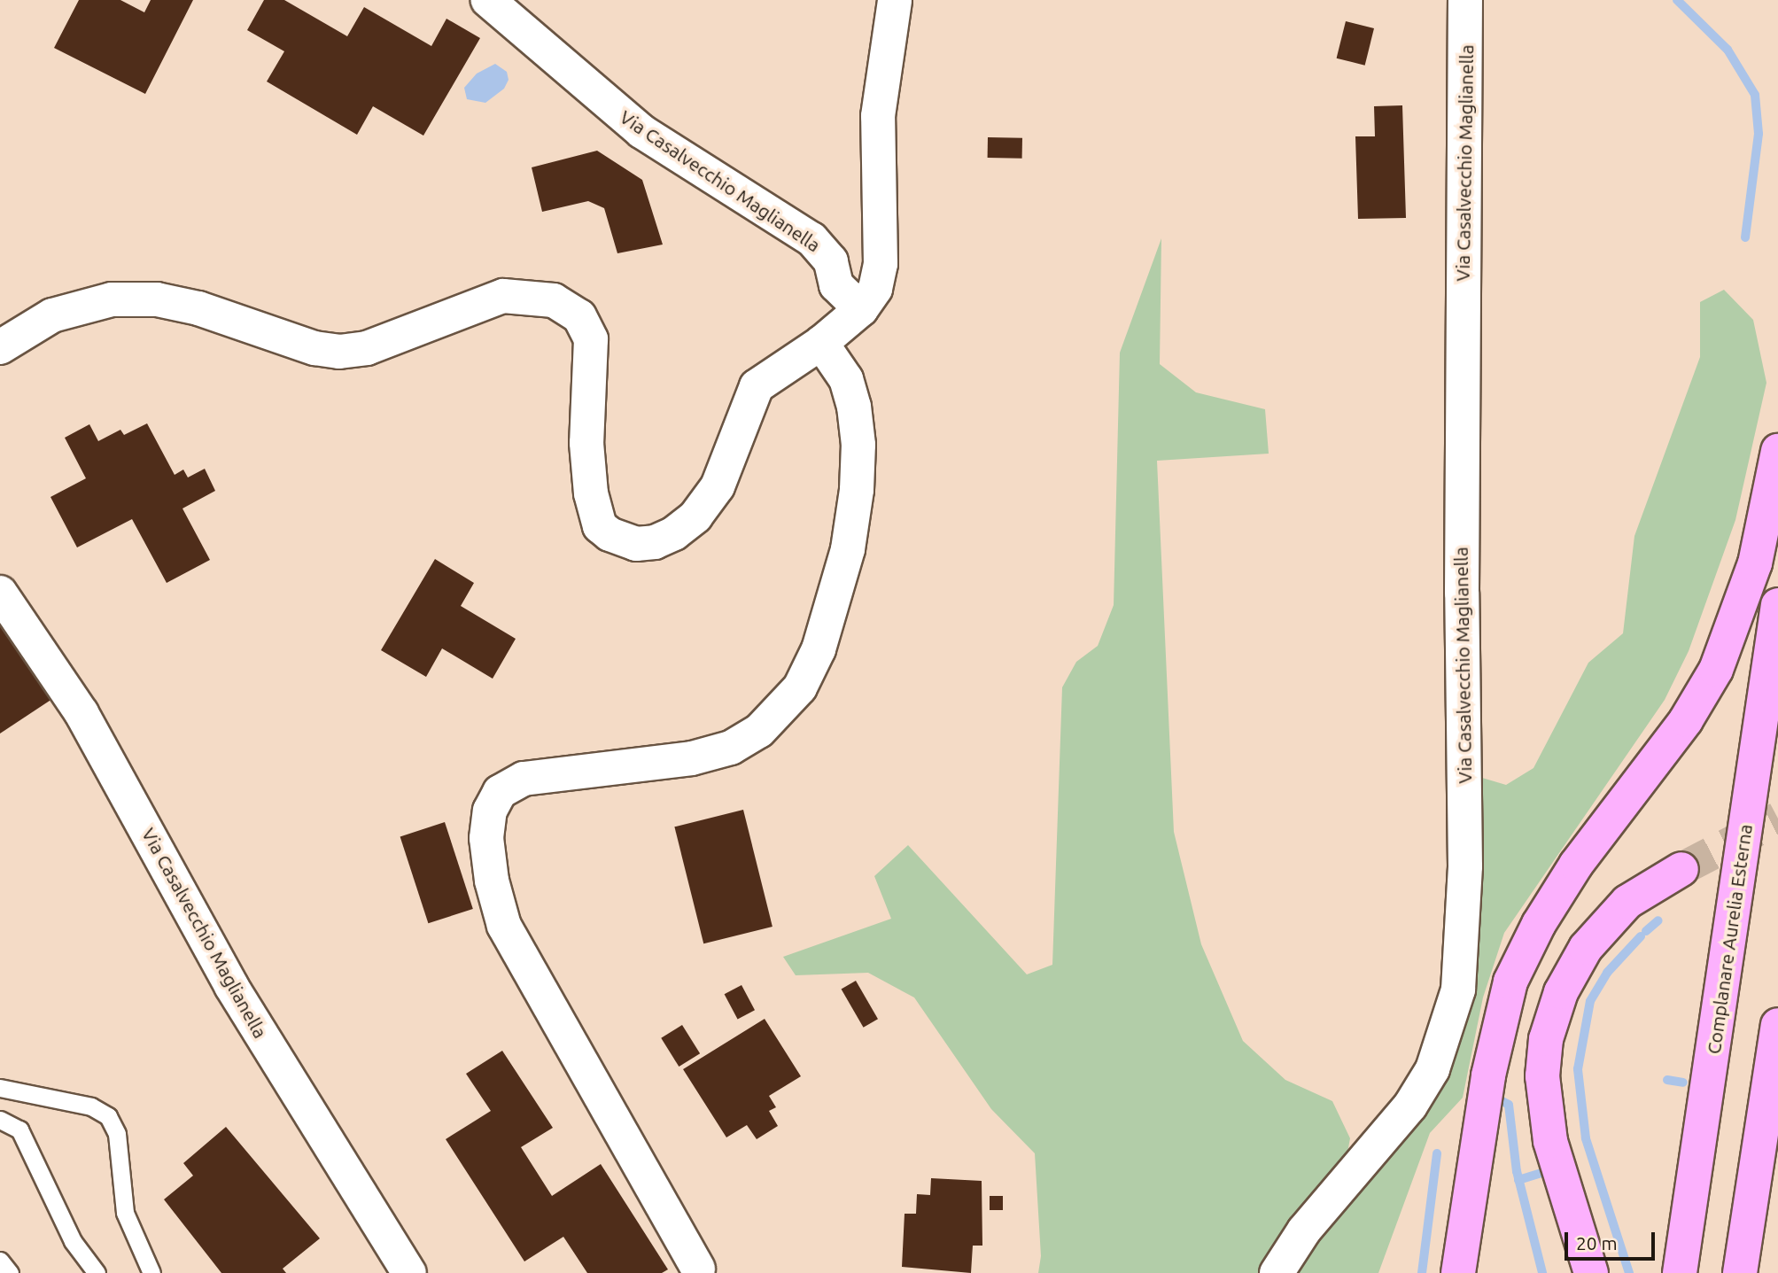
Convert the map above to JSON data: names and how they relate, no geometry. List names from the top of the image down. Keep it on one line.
{"streets":{"highway":["Complanare Aurelia Esterna"],"street":["Via Casalvecchio Maglianella"]},"scale_bar":"20 m"}
